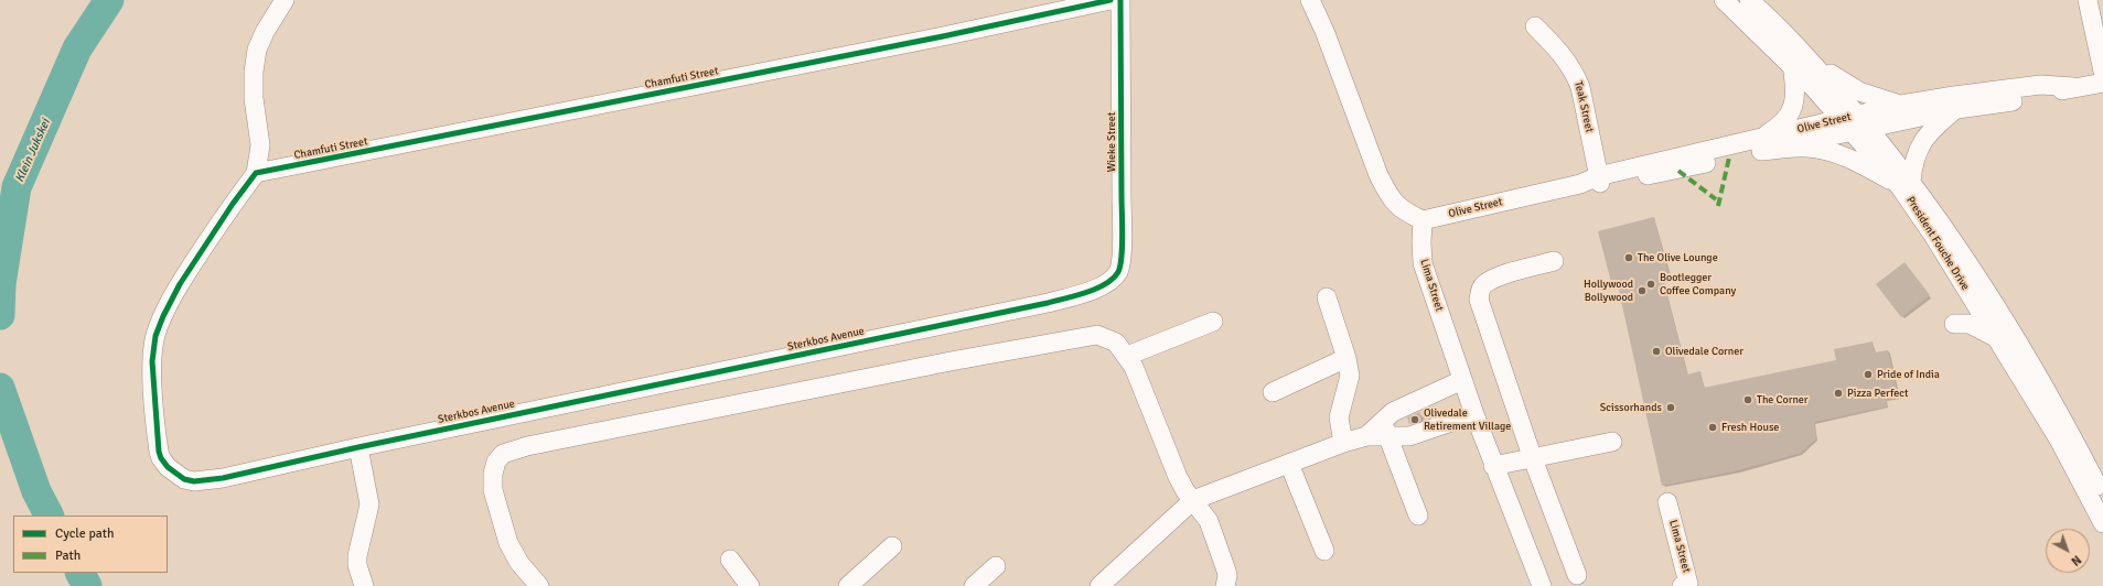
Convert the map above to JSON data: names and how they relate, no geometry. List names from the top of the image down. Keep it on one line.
{"streets":{"street":["Chamfuti Street","Teak Street","Olive Street","Wieke Street","President Fouche Drive","Lima Street","Sterkbos Avenue"]},"crossings":[["Chamfuti Street","Sterkbos Avenue"],["Teak Street","Olive Street"],["Olive Street","President Fouche Drive"],["Olive Street","Lima Street"],["Wieke Street","Sterkbos Avenue"]],"water":["Klein Jukskei"],"places":["The Olive Lounge","Bootlegger Coffee Company","Hollywood Bollywood","Olivedale Corner","Pride of India","Pizza Perfect","The Corner","Scissorhands","Olivedale Retirement Village","Fresh House"],"legend":["Cycle path","Path"],"north":"bottom right"}
